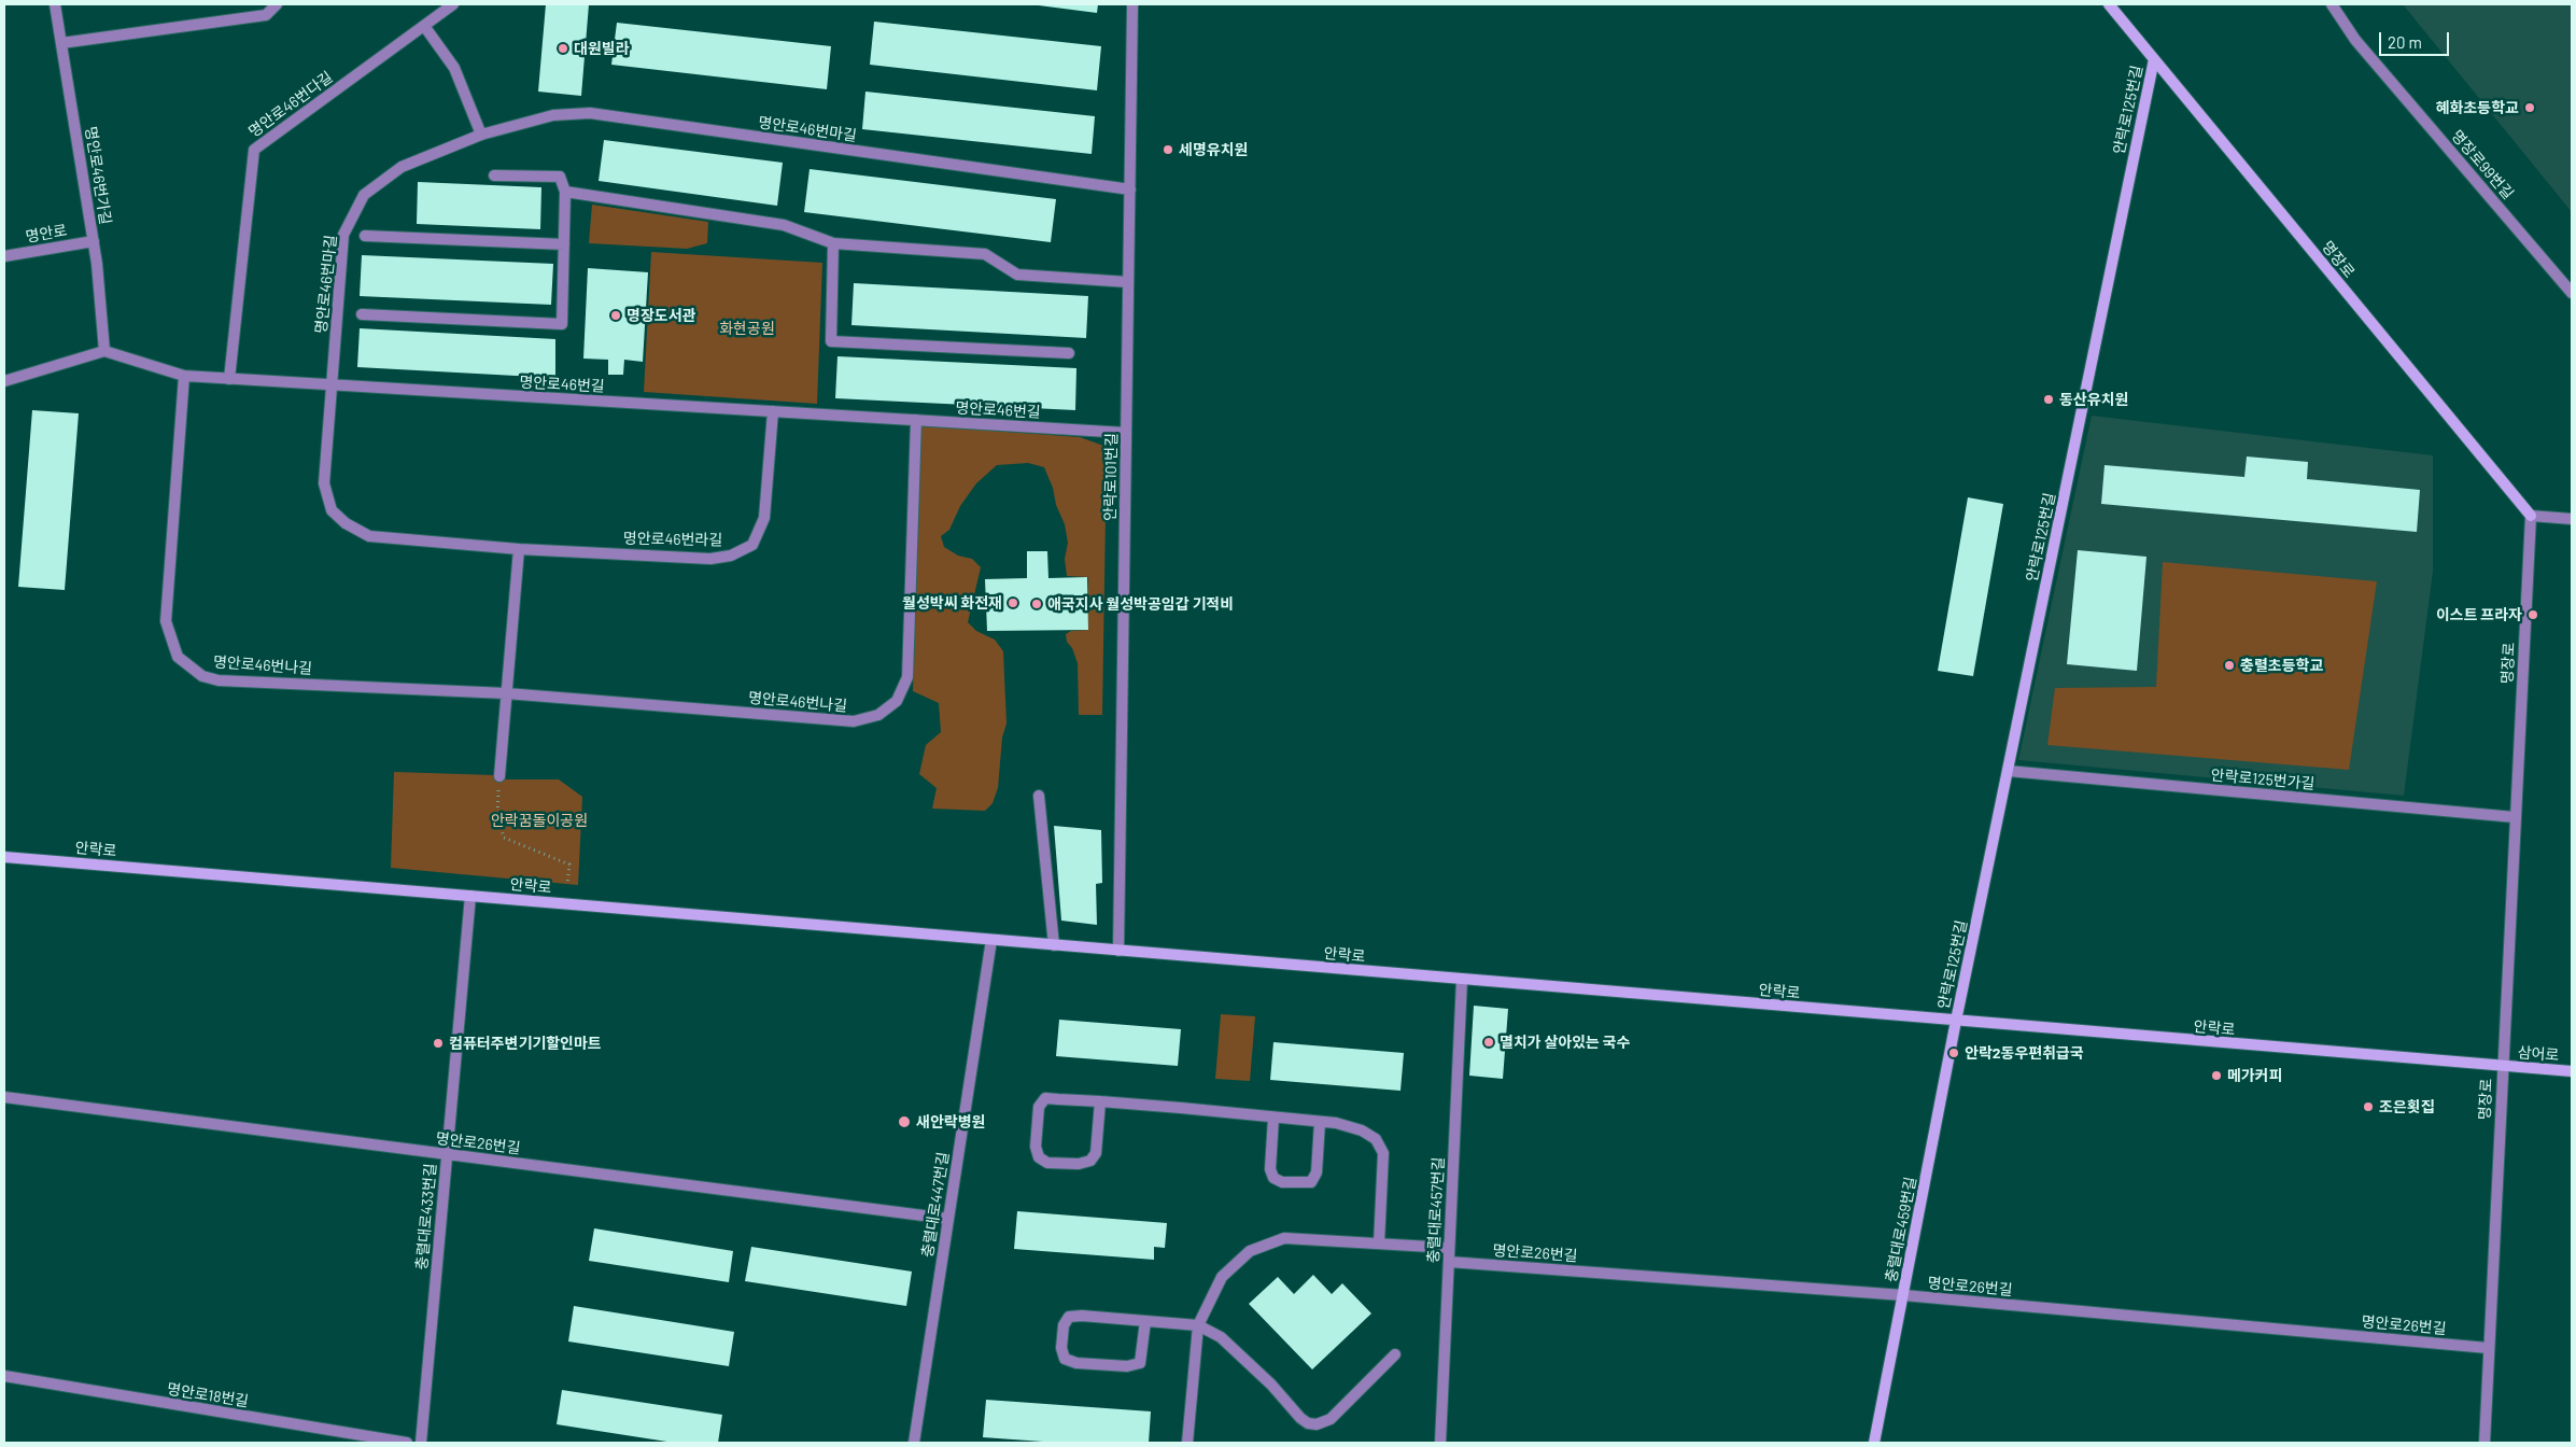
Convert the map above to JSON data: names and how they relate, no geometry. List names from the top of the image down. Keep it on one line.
{"streets":{"main road":["안락로125번길","명장로","안락로","삼어로","충렬대로459번길"],"street":["명안로46번다길","명안로46번마길","명장로99번길","명안로46번가길","명안로","명안로46번길","안락로101번길","명안로46번라길","명안로46번나길","안락로125번가길","명안로26번길","충렬대로447번길","충렬대로457번길","충렬대로433번길","명안로18번길"]},"crossings":[["명안로46번다길","명안로46번길"],["안락로125번길","명장로"],["안락로125번길","안락로125번가길"],["안락로125번길","안락로"],["안락로125번길","충렬대로459번길"],["명안로46번마길","명안로46번길"],["명안로46번마길","안락로101번길"],["명안로46번마길","명안로46번라길"],["명안로46번가길","명안로"],["명안로46번가길","명안로46번길"],["명장로","안락로125번가길"],["명장로","안락로"],["명장로","삼어로"],["명장로","명안로26번길"],["명안로46번길","안락로101번길"],["명안로46번길","명안로46번라길"],["명안로46번길","명안로46번나길"],["안락로101번길","안락로"],["안락로","삼어로"],["안락로","충렬대로447번길"],["안락로","충렬대로457번길"],["안락로","충렬대로433번길"],["안락로","충렬대로459번길"],["명안로26번길","충렬대로447번길"],["명안로26번길","충렬대로457번길"],["명안로26번길","충렬대로433번길"],["명안로26번길","충렬대로459번길"]],"parks":["화현공원","안락꿈돌이공원"],"places":["대원빌라","혜화초등학교","세명유치원","명장도서관","동산유치원","월성박씨 화전재","애국지사 월성박공임갑 기적비","이스트 프라자","충렬초등학교","멸치가 살아있는 국수","컴퓨터주변기기할인마트","안락2동우편취급국","메가커피","조은횟집","새안락병원"],"scale_bar":"20 m"}
